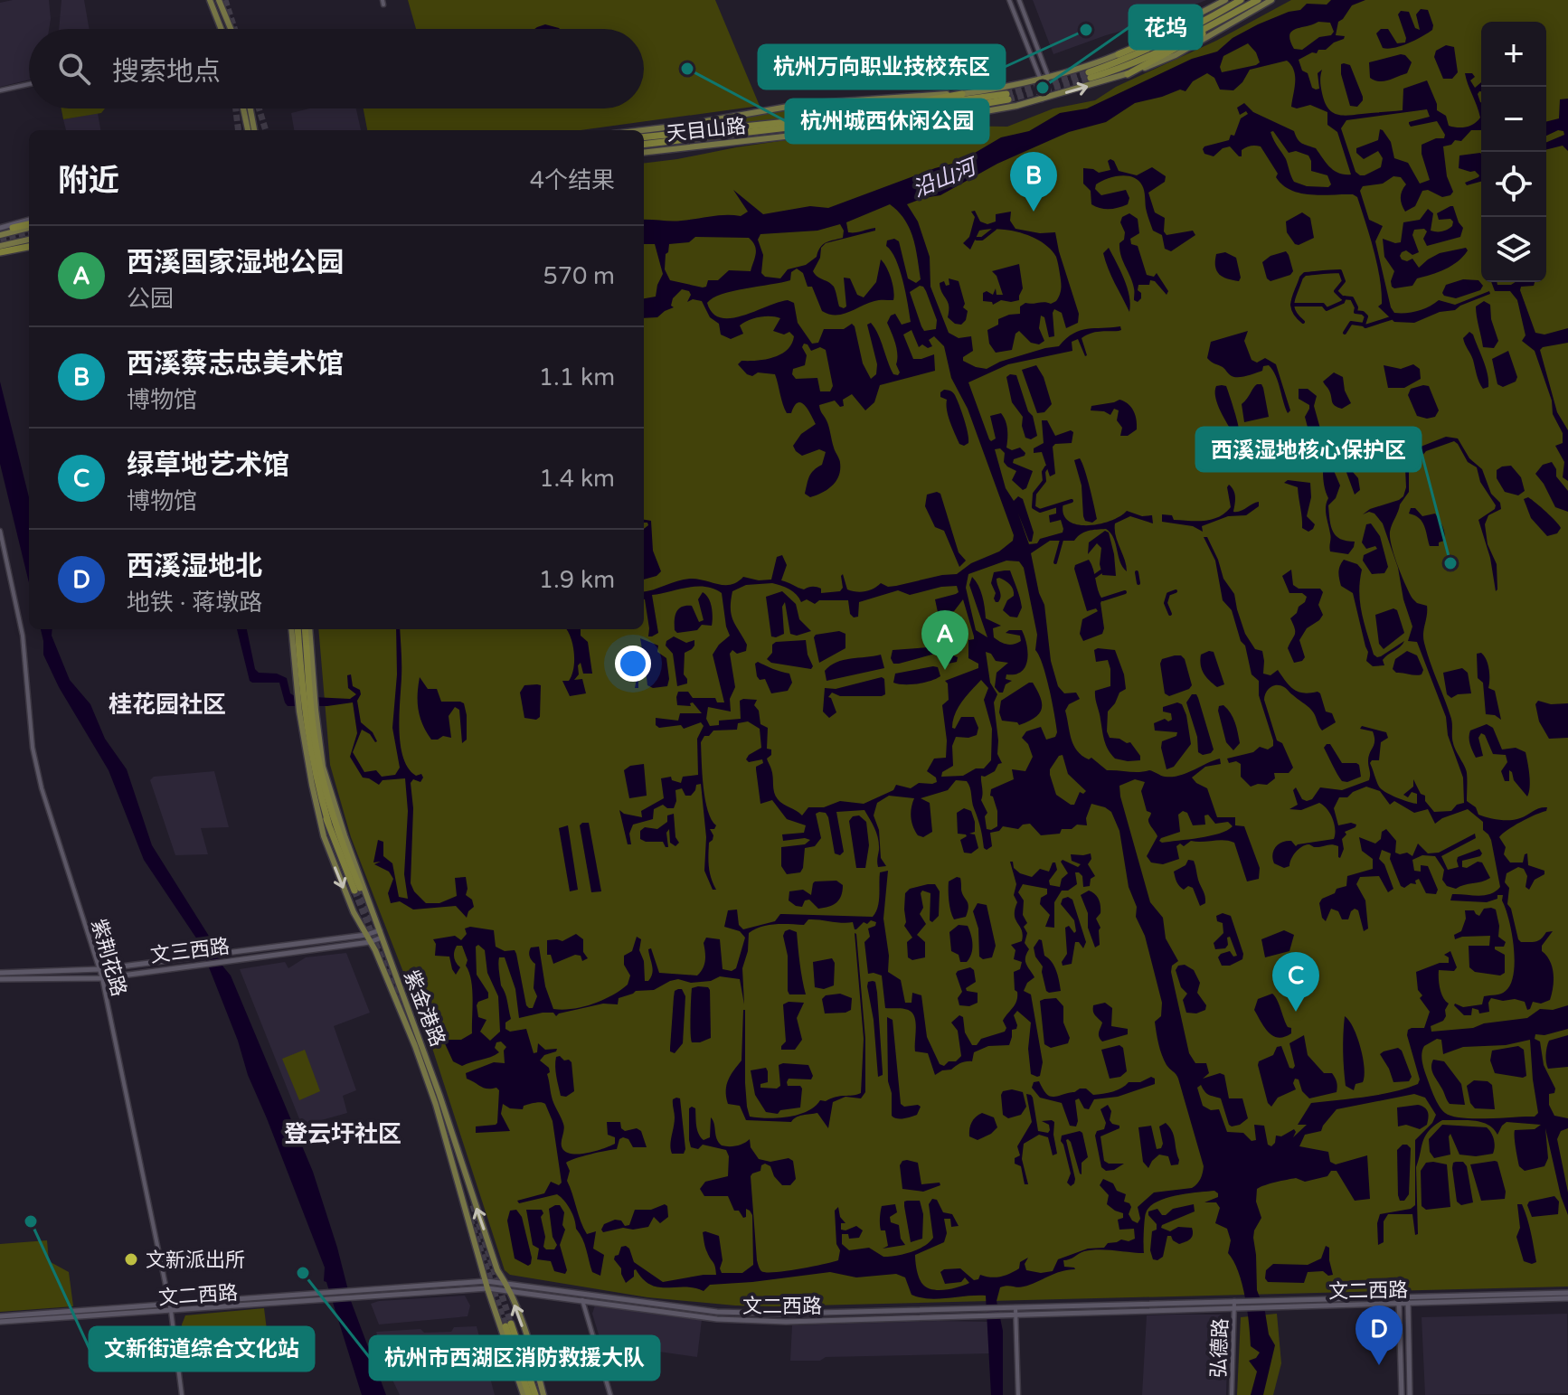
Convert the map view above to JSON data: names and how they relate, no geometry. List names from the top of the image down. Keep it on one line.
{"streets":{"main road":["天目山路","文三西路","紫金港路","文二西路"],"street":["紫荆花路","弘德路"]},"crossings":[["文三西路","紫荆花路"],["文三西路","紫金港路"],["紫荆花路","文二西路"],["紫金港路","文二西路"],["文二西路","弘德路"]],"districts":["桂花园社区","登云圩社区"],"water":["沿山河"],"places":["杭州万向职业技校东区","杭州城西休闲公园","花坞","西溪湿地核心保护区","文新街道综合文化站","文新派出所","杭州市西湖区消防救援大队"],"page":{"map_buttons":["+","−"],"search":"搜索地点","heading":["附近","4个结果"],"pins":["B","A","C","D"],"list":[{"mark":"A","name":"西溪国家湿地公园","note":"公园","value":"570 m"},{"mark":"B","name":"西溪蔡志忠美术馆","note":"博物馆","value":"1.1 km"},{"mark":"C","name":"绿草地艺术馆","note":"博物馆","value":"1.4 km"},{"mark":"D","name":"西溪湿地北","note":"地铁 · 蒋墩路","value":"1.9 km"}]}}
